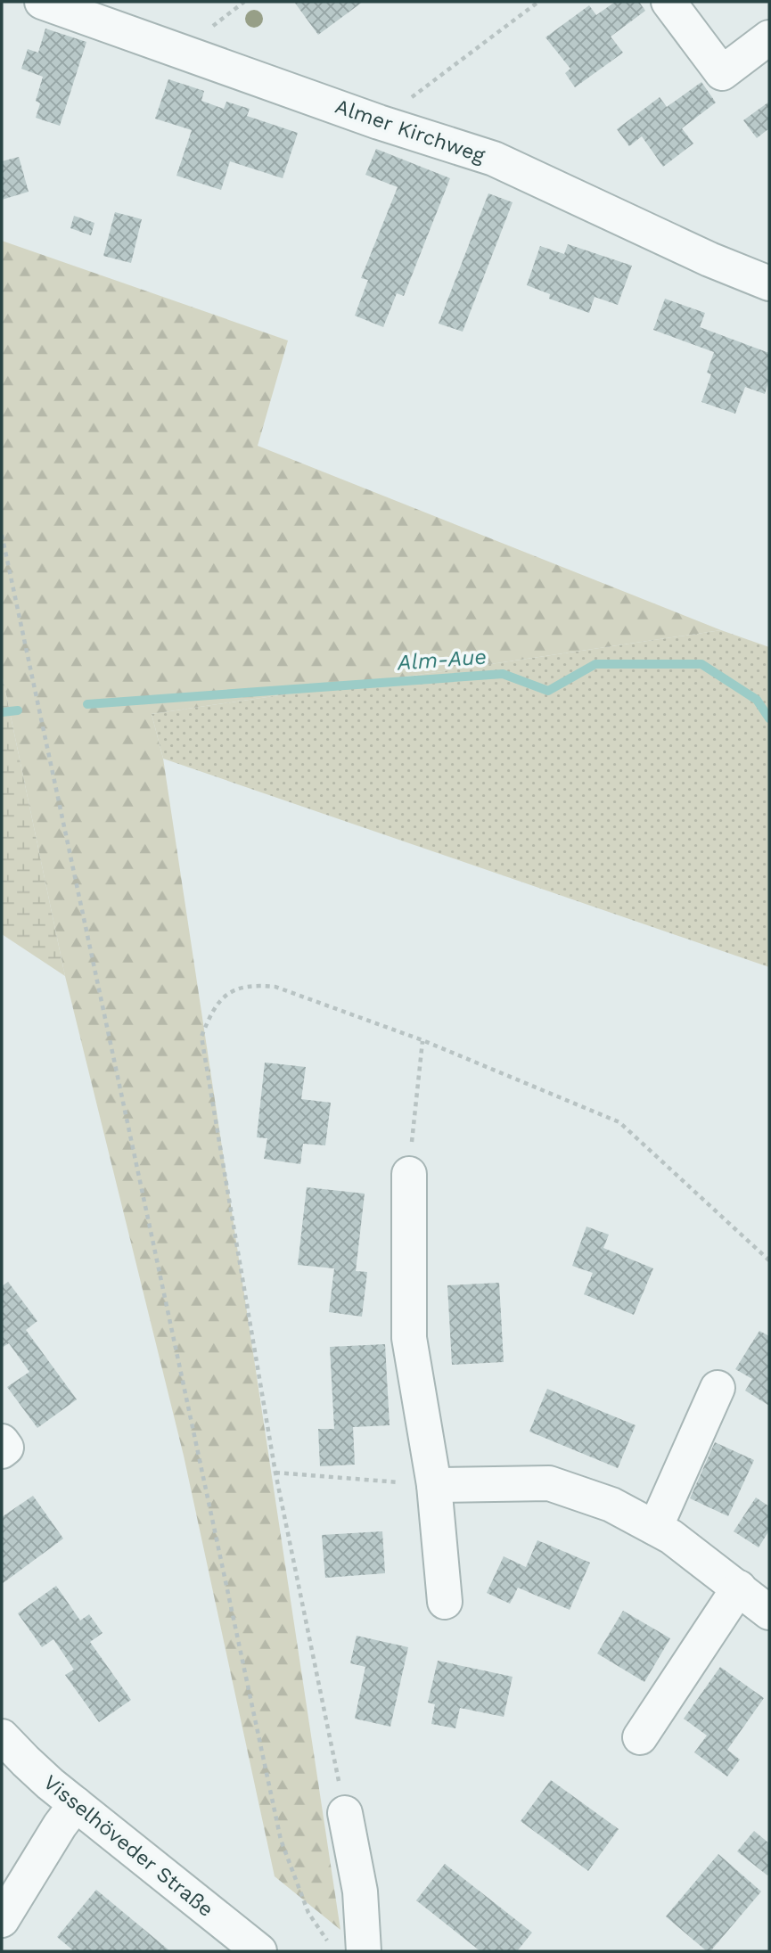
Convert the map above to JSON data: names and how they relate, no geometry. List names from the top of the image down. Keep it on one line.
{"streets":{"street":["Almer Kirchweg","Visselhöveder Straße"]},"water":["Alm-Aue"]}
